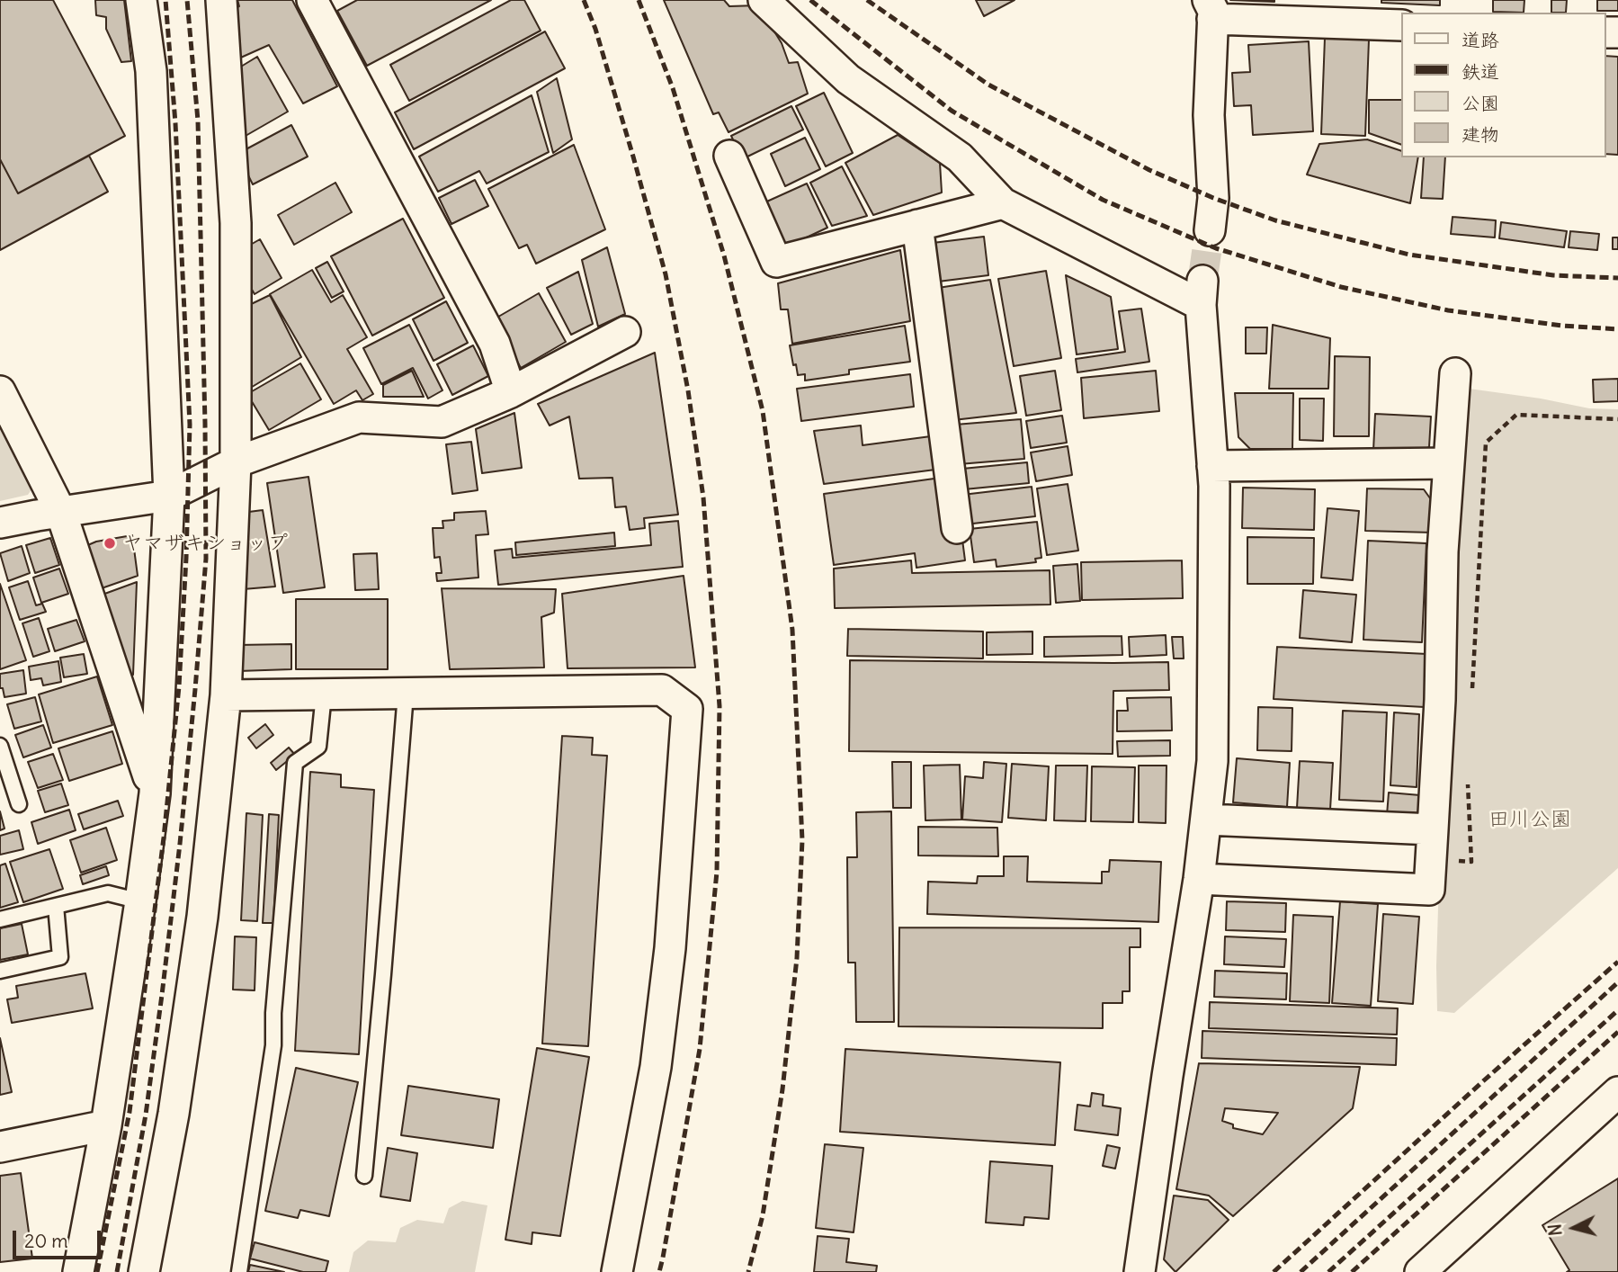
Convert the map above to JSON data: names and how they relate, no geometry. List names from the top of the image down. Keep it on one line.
{"parks":["田川公園"],"places":["ヤマザキショップ"],"legend":["道路","鉄道","公園","建物"],"scale_bar":"20 m","north":"left"}
